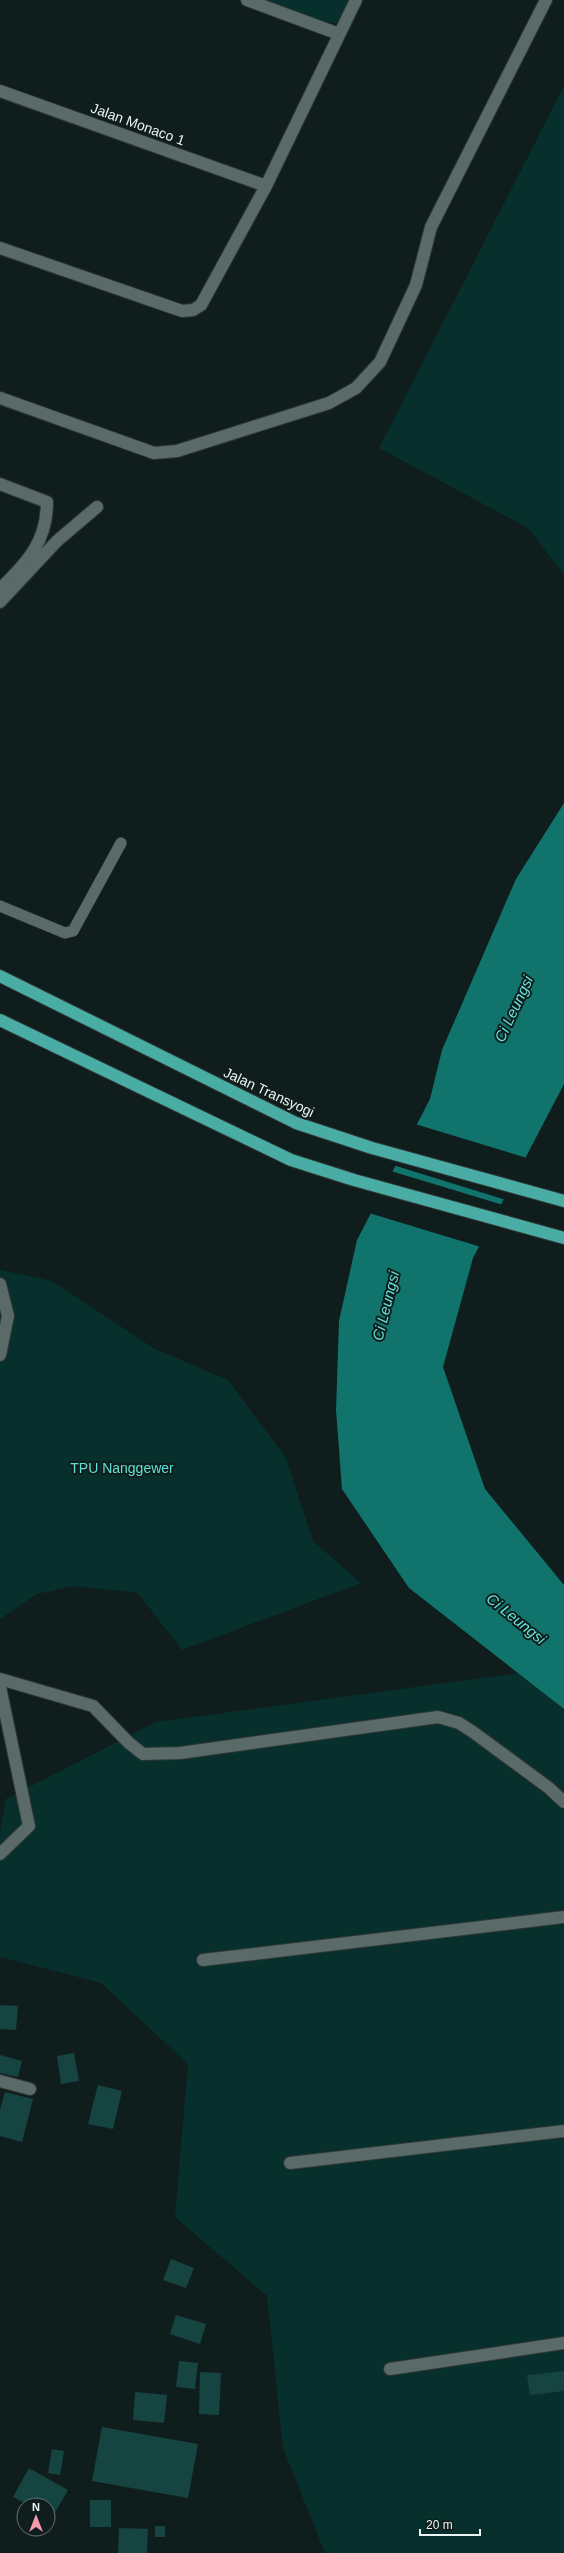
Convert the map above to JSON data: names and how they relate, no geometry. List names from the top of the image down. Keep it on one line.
{"streets":{"highway":["Jalan Transyogi"],"street":["Jalan Monaco 1"]},"water":["Ci Leungsi"],"parks":["TPU Nanggewer"],"scale_bar":"20 m","north":"top"}
